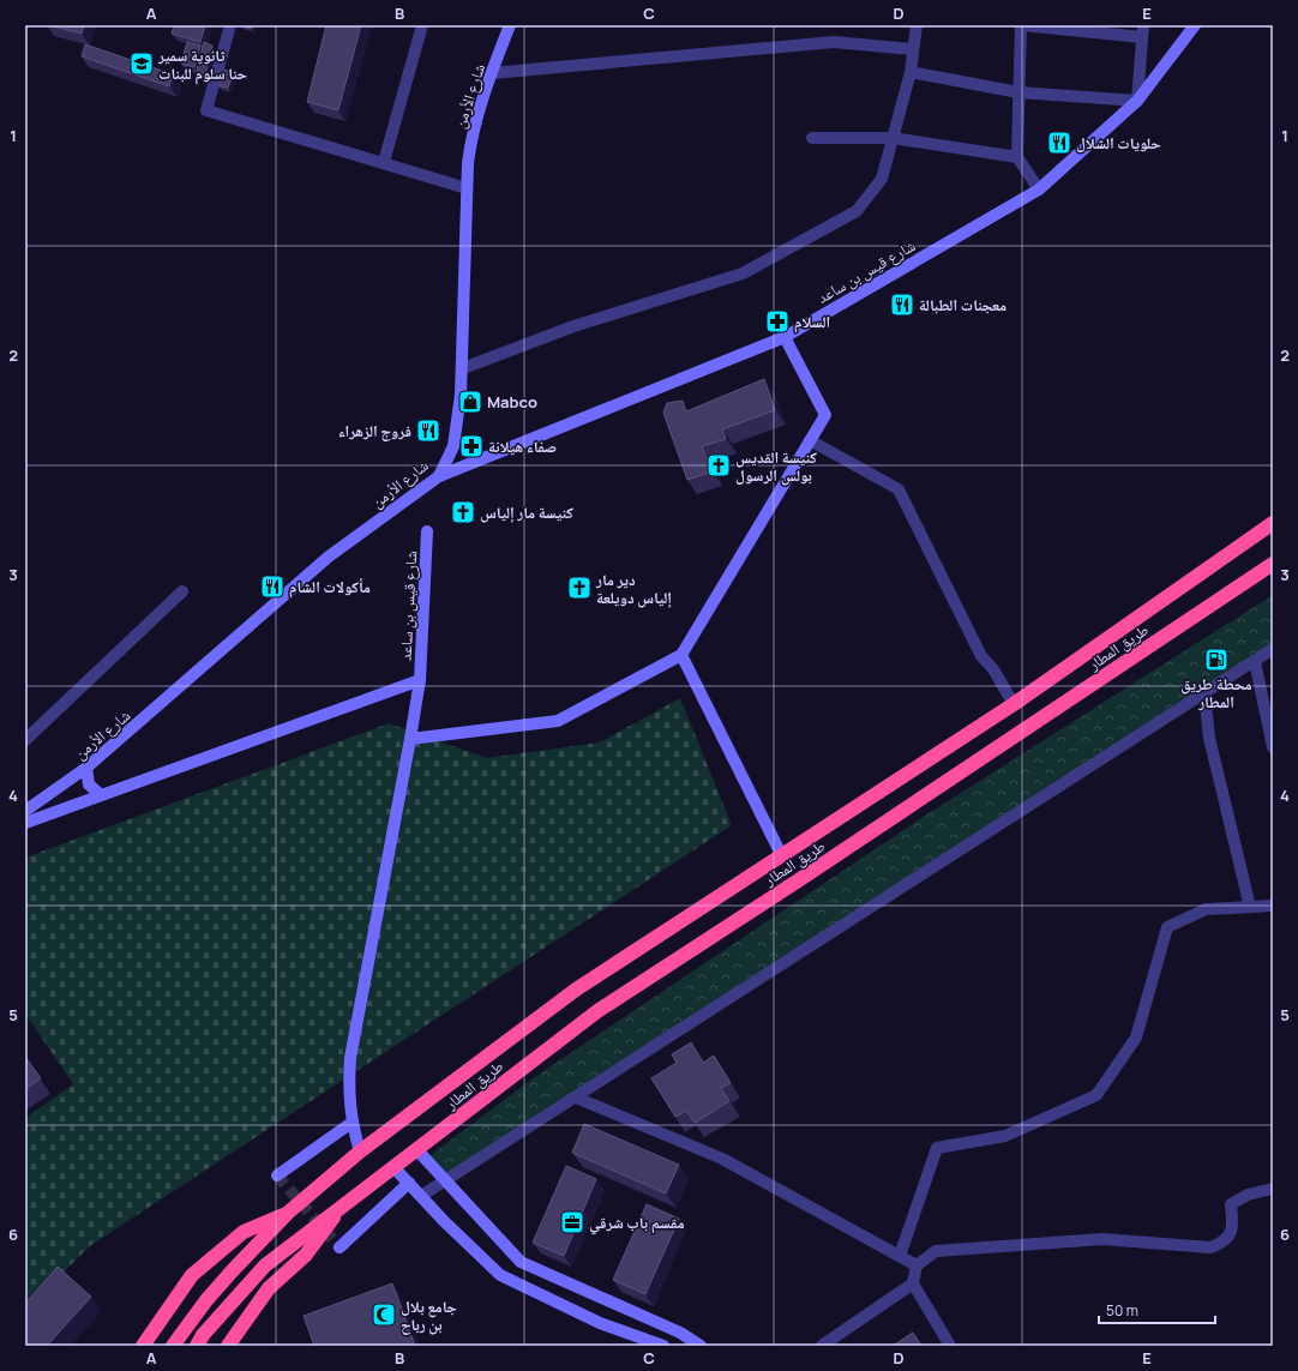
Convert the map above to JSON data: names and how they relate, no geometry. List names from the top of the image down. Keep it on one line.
{"streets":{"highway":["طريق المطار"],"main road":["شارع الأرمن","شارع قيس بن ساعد"]},"crossings":[["شارع الأرمن","شارع قيس بن ساعد"]],"places":{"school or university":["ثانوية سمير حنا سلوم للبنات"],"restaurant":["حلويات الشلال","معجنات الطبالة","فروج الزهراء","مأكولات الشام"],"pharmacy":["السلام","صفاء هيلانة"],"shop":["Mabco"],"church":["كنيسة القديس بولس الرسول","كنيسة مار إلياس","دير مار إلياس دويلعة"],"fuel station":["محطة طريق المطار"],"office":["مقسم باب شرقي"],"mosque":["جامع بلال بن رباح"]},"scale_bar":"50 m","grid":{"columns":["A","B","C","D","E"],"rows":["1","2","3","4","5","6"]}}
